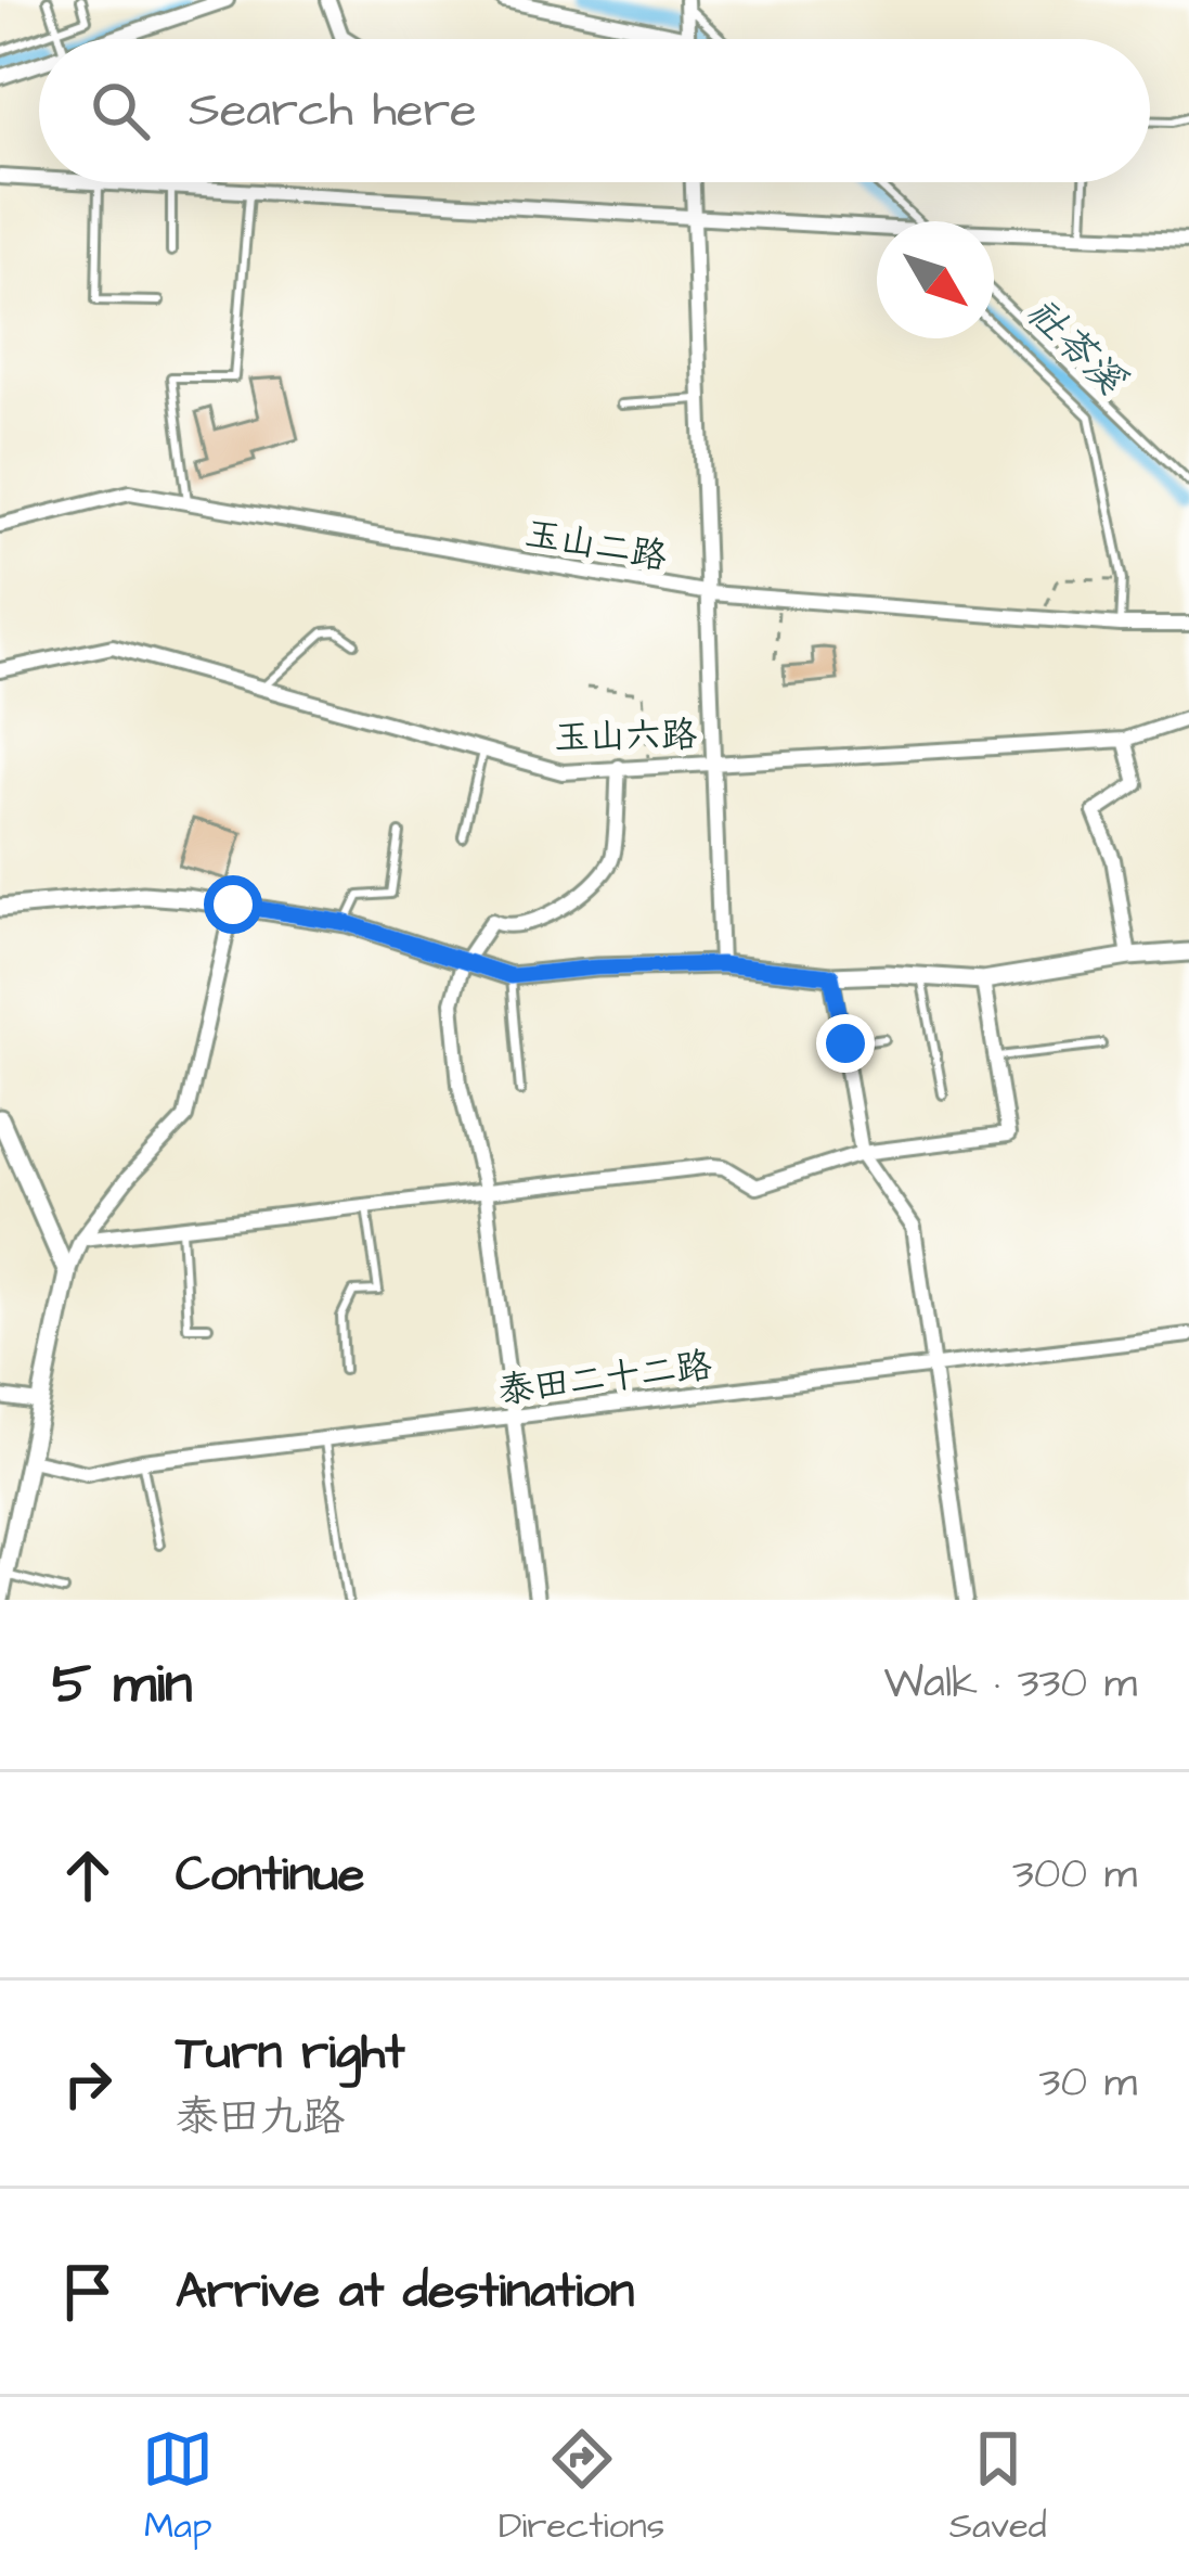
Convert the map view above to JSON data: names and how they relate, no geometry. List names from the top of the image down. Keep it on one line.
{"streets":{"street":["玉山二路","玉山六路","泰田二十二路"]},"water":["社苓溪"],"north":"bottom right","page":{"search":"Search here","heading":["5 min","Walk · 330 m"],"list":[["Continue","300 m"],["Turn right","泰田九路","30 m"],"Arrive at destination"],"nav":["Map","Directions","Saved"]}}
